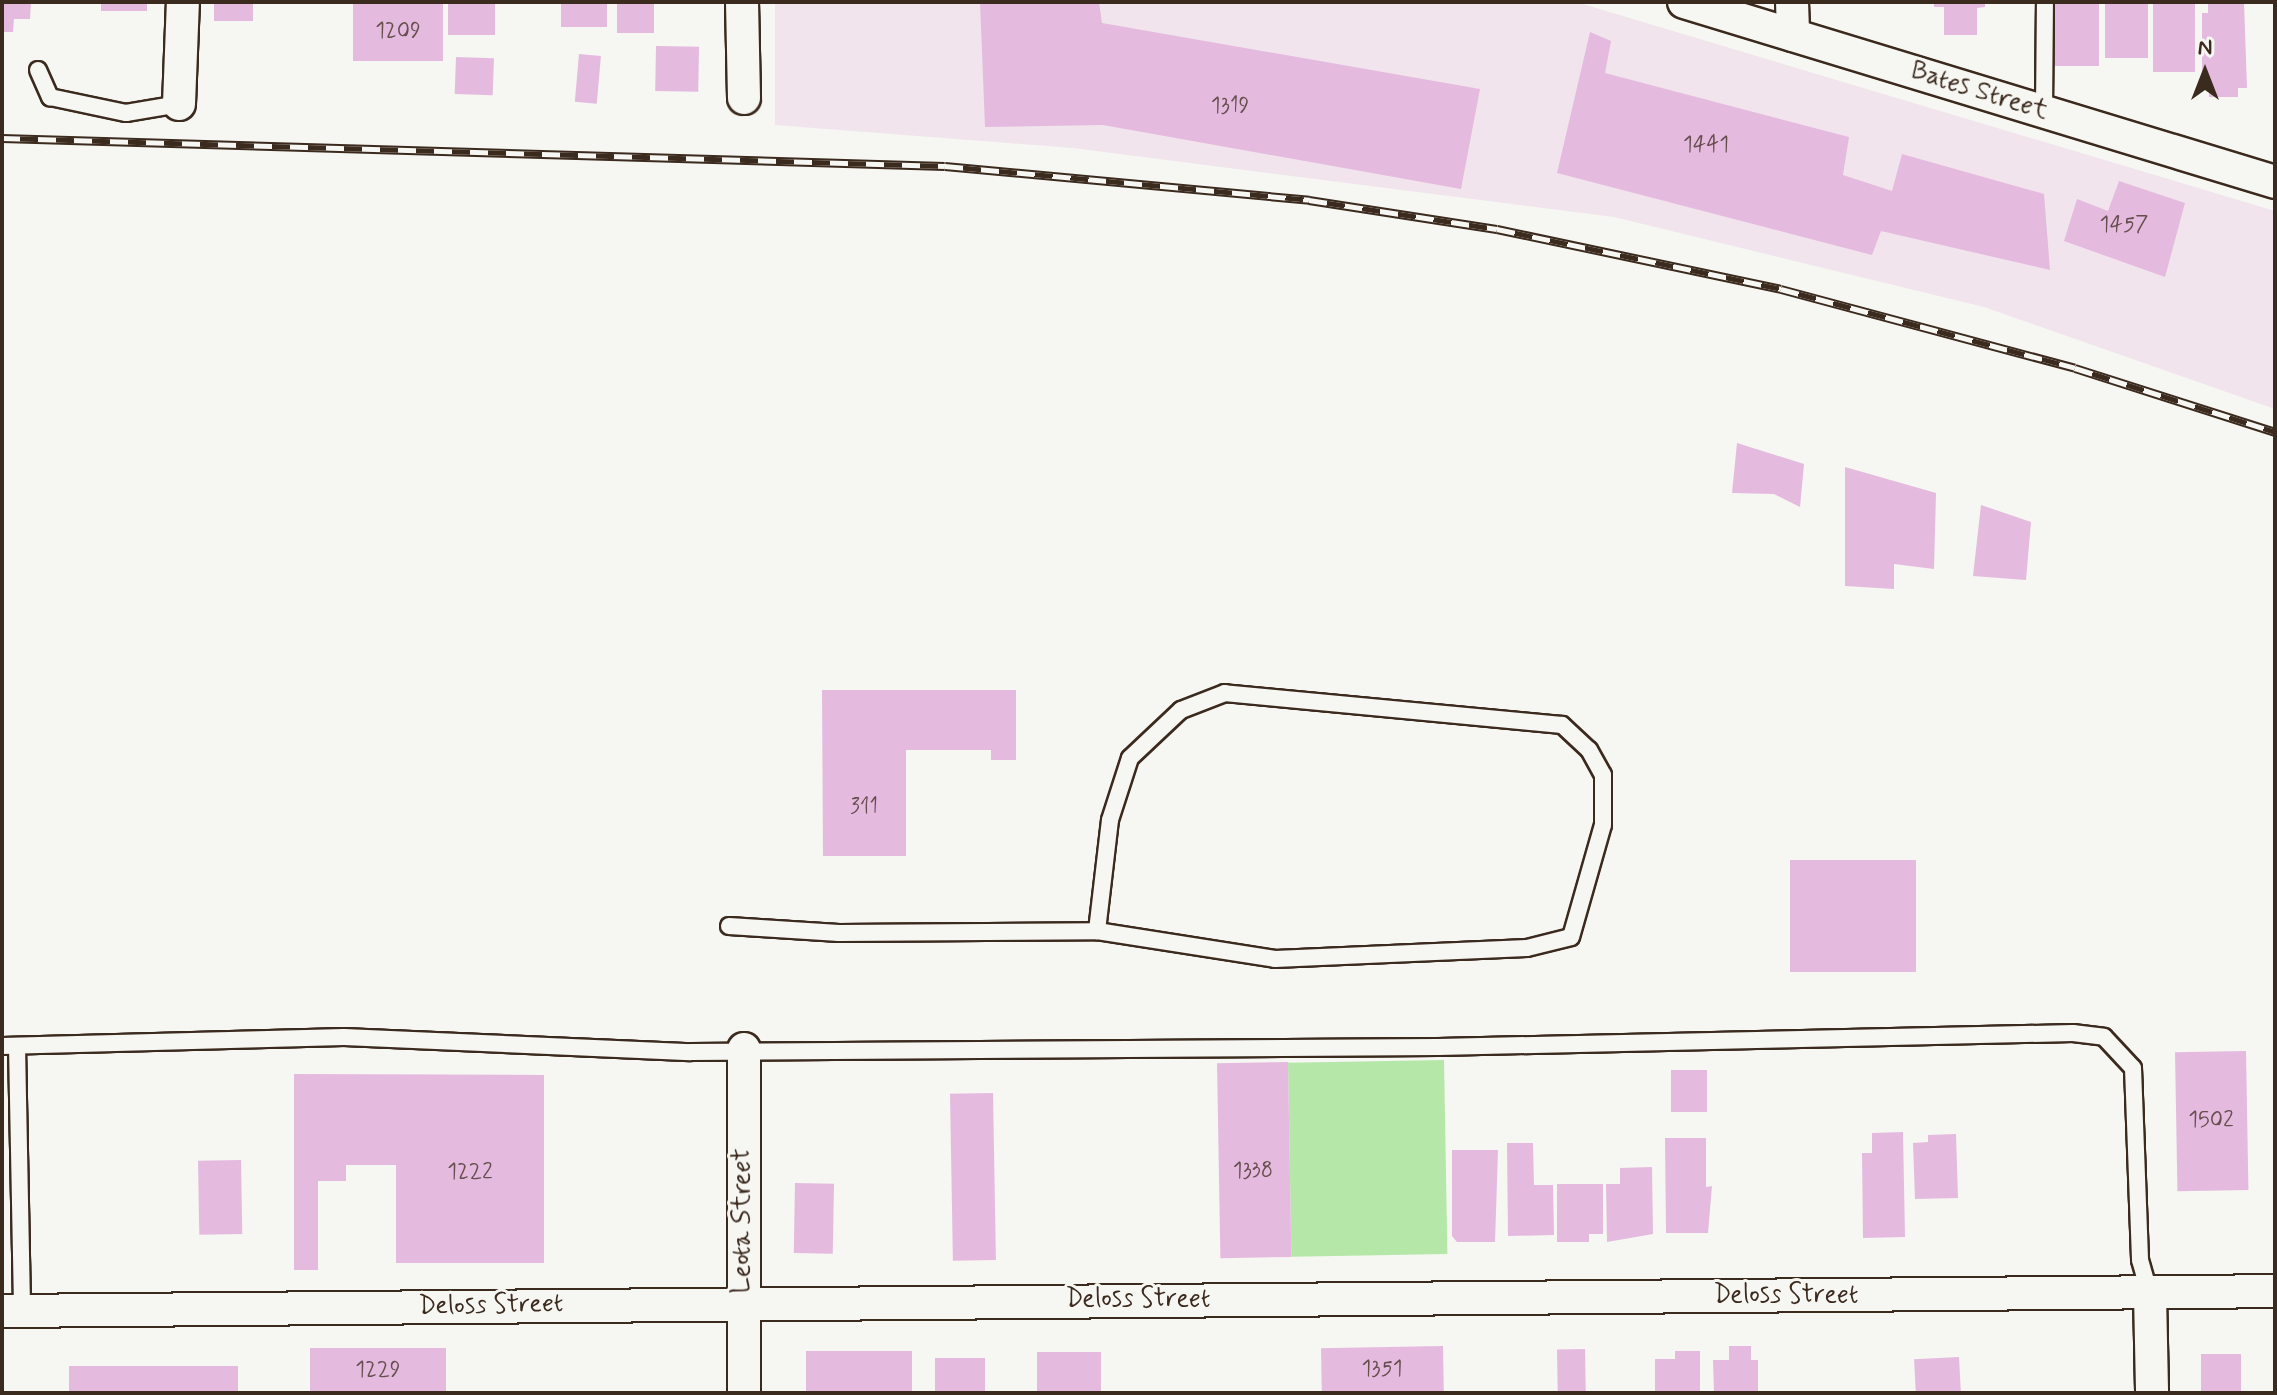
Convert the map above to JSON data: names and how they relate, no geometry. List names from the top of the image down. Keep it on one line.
{"streets":{"street":["Bates Street","Leota Street","Deloss Street"]},"crossings":[["Leota Street","Deloss Street"]],"house_numbers":["1209","1319","1441","1457","311","1502","1338","1222","1351","1229"],"north":"top"}
